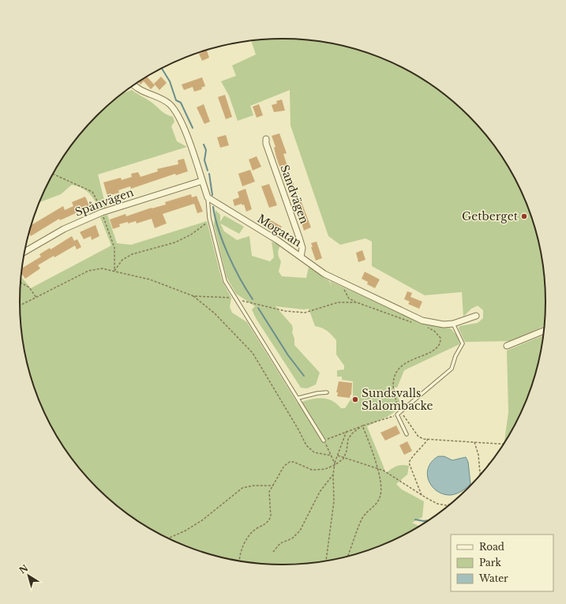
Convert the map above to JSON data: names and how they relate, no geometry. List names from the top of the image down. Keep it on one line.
{"streets":{"street":["Sandvägen","Spånvägen","Mogatan"]},"crossings":[["Sandvägen","Mogatan"]],"places":["Getberget","Sundsvalls Slalombacke"],"legend":["Road","Park","Water"],"north":"top left"}
